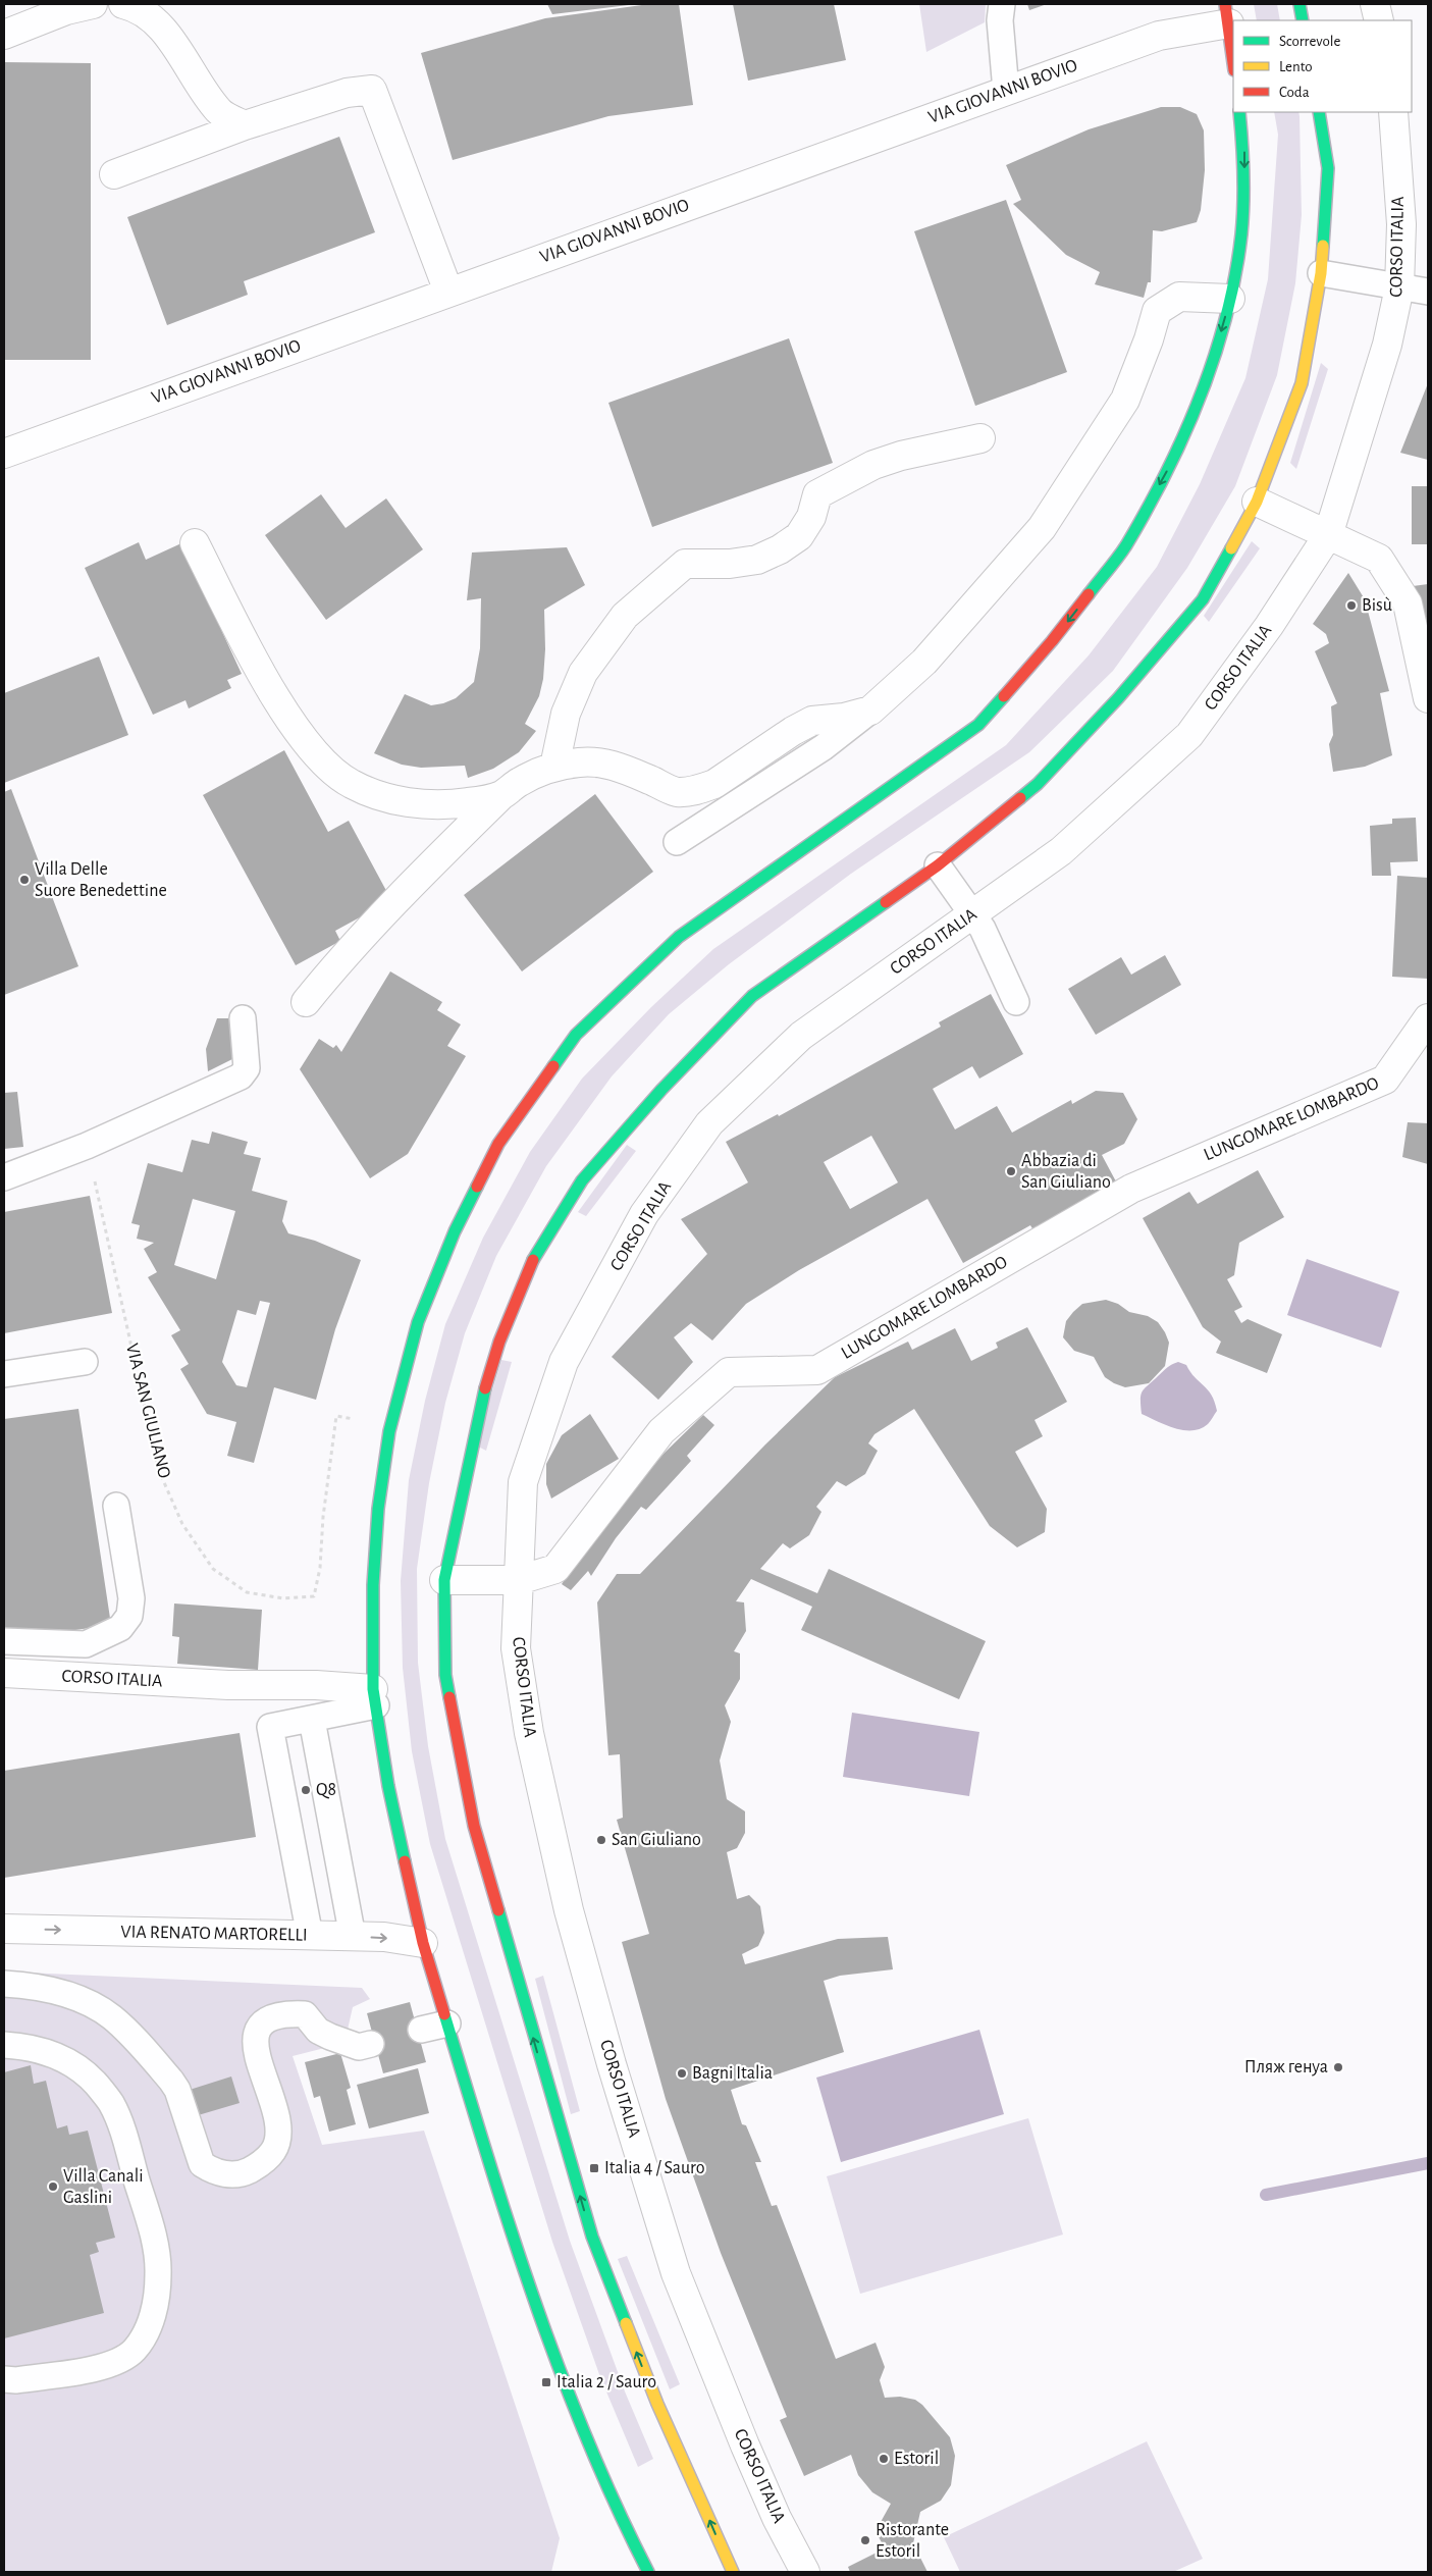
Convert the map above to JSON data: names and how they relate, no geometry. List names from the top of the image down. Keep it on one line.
{"streets":{"street":["VIA GIOVANNI BOVIO","CORSO ITALIA","LUNGOMARE LOMBARDO","VIA RENATO MARTORELLI"],"path":["VIA SAN GIULIANO"]},"crossings":[["CORSO ITALIA","LUNGOMARE LOMBARDO"]],"one_way":["VIA RENATO MARTORELLI"],"places":{"other":["Bisù","Villa Delle Suore Benedettine","Abbazia di San Giuliano","Q8","San Giuliano","Пляж генуа","Bagni Italia","Villa Canali Gaslini","Estoril","Ristorante Estoril"],"transit":["Italia 4 / Sauro","Italia 2 / Sauro"]},"legend":["Scorrevole","Lento","Coda"]}
